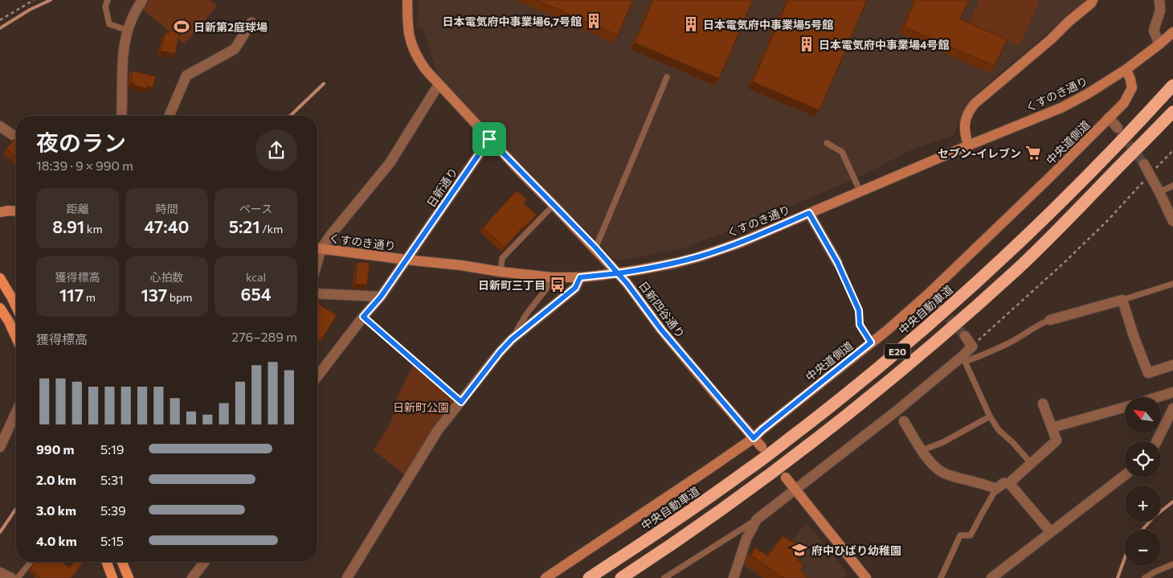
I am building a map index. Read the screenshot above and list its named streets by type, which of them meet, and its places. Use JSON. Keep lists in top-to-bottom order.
{
  "streets": {
    "highway": ["中央自動車道", "E20"],
    "street": [
      "くすのき通り",
      "中央道側道",
      "日新通り",
      "日新四谷通り"
    ]
  },
  "crossings": [
    ["くすのき通り", "中央道側道"],
    ["くすのき通り", "日新通り"],
    ["くすのき通り", "日新四谷通り"],
    ["中央道側道", "日新四谷通り"],
    ["日新通り", "日新四谷通り"]
  ],
  "parks": ["日新町公園"],
  "places": {
    "building": ["日本電気府中事業場6,7号館", "日本電気府中事業場5号館", "日本電気府中事業場4号館"],
    "sports": ["日新第2庭球場"],
    "supermarket": ["セブン-イレブン"],
    "bus stop": ["日新町三丁目"],
    "school or university": ["府中ひばり幼稚園"]
  },
  "north": "top left",
  "page": {
    "heading": ["夜のラン", "18:39 · 9 × 990 m"],
    "stats": [
      ["距離", "8.91 km"],
      ["時間", "47:40"],
      ["ペース", "5:21 /km"],
      ["獲得標高", "117 m"],
      ["心拍数", "137 bpm"],
      ["kcal", "654"]
    ],
    "chart": ["獲得標高", "276–289 m"],
    "map_buttons": ["+", "−"],
    "list": [
      {
        "name": "990 m",
        "note": "5:19"
      },
      {
        "name": "2.0 km",
        "note": "5:31"
      },
      {
        "name": "3.0 km",
        "note": "5:39"
      },
      {
        "name": "4.0 km",
        "note": "5:15"
      }
    ]
  }
}
